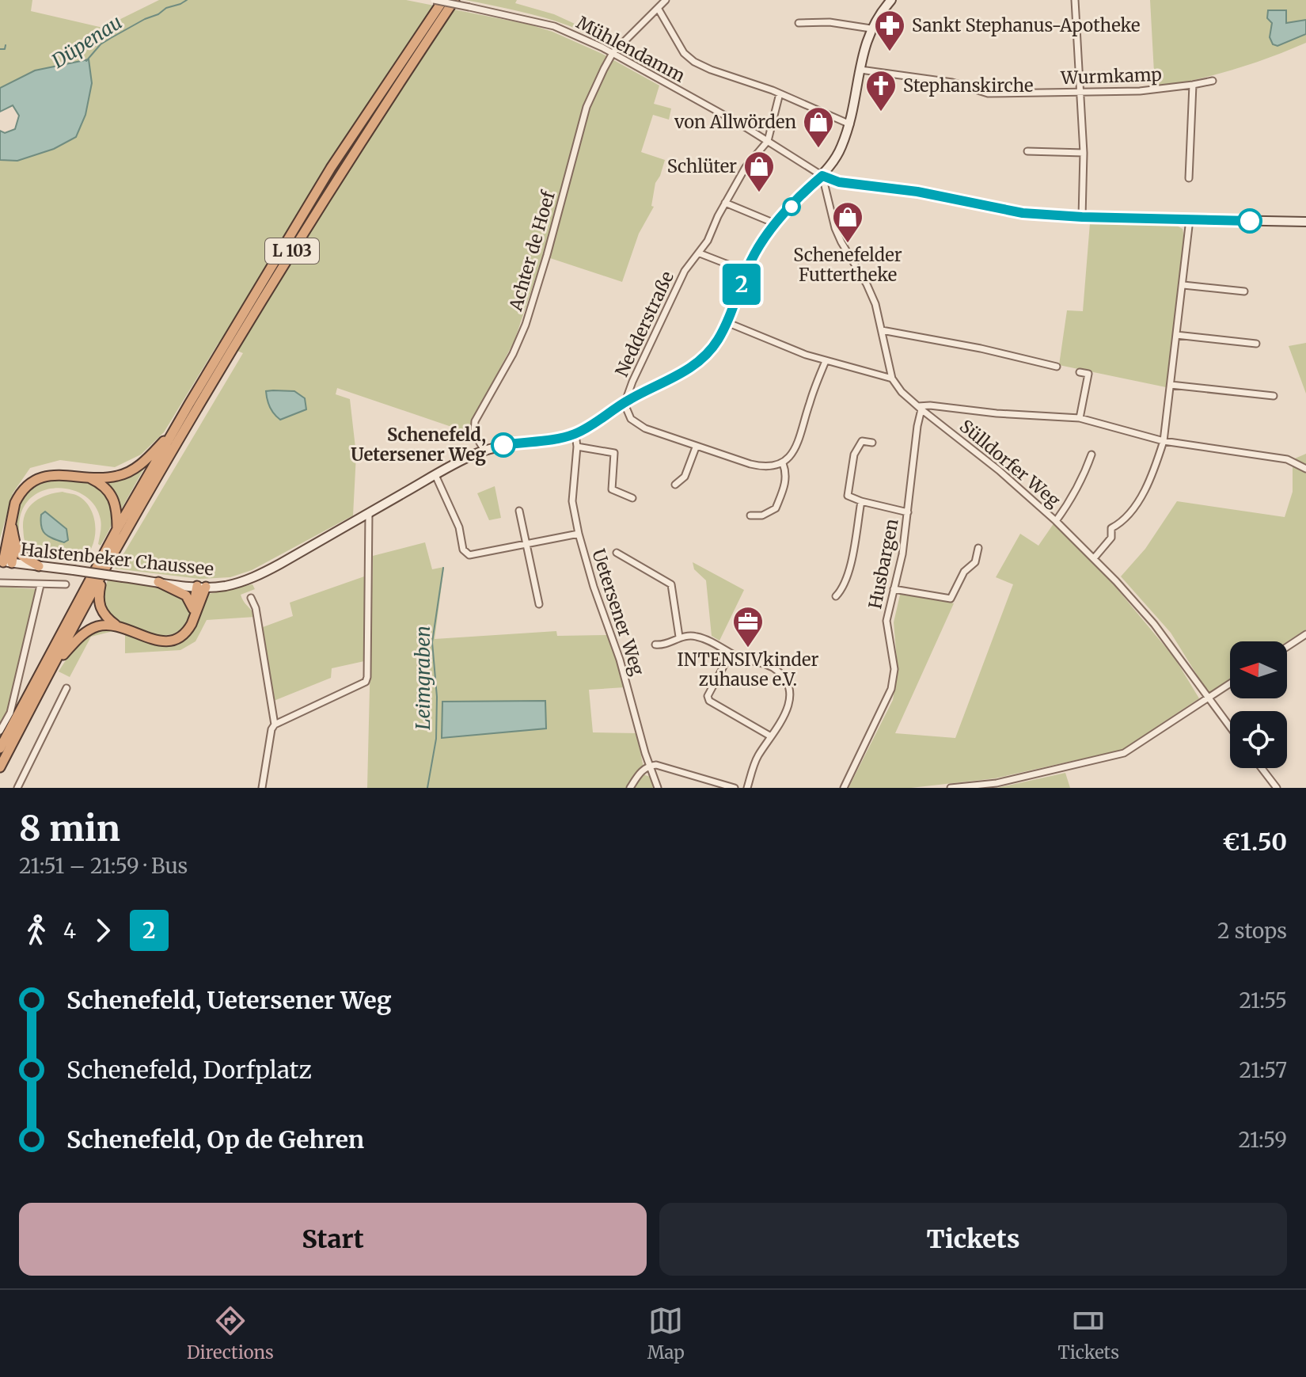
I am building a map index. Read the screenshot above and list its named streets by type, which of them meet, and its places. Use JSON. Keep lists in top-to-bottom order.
{
  "streets": {
    "highway": ["L 103"],
    "main road": ["Halstenbeker Chaussee"],
    "street": [
      "Mühlendamm",
      "Wurmkamp",
      "Achter de Hoef",
      "Nedderstraße",
      "Sülldorfer Weg",
      "Husbargen",
      "Uetersener Weg"
    ]
  },
  "crossings": [
    ["Mühlendamm", "Achter de Hoef"],
    ["Mühlendamm", "Nedderstraße"],
    ["Mühlendamm", "Sülldorfer Weg"],
    ["L 103", "Halstenbeker Chaussee"],
    ["Achter de Hoef", "Halstenbeker Chaussee"],
    ["Sülldorfer Weg", "Husbargen"],
    ["Halstenbeker Chaussee", "Uetersener Weg"]
  ],
  "water": ["Düpenau", "Leimgraben"],
  "places": {
    "pharmacy": ["Sankt Stephanus-Apotheke"],
    "church": ["Stephanskirche"],
    "shop": ["von Allwörden", "Schlüter", "Schenefelder Futtertheke"],
    "other": ["Schenefeld, Uetersener Weg"],
    "office": ["INTENSIVkinder zuhause e.V."]
  },
  "lines": ["bus line 2"],
  "north": "left",
  "page": {
    "on_map": "2",
    "heading": ["8 min", "21:51 – 21:59 · Bus", "€1.50"],
    "legs": ["4", "2", "2 stops"],
    "list": [
      {
        "name": "Schenefeld, Uetersener Weg",
        "value": "21:55"
      },
      {
        "name": "Schenefeld, Dorfplatz",
        "value": "21:57"
      },
      {
        "name": "Schenefeld, Op de Gehren",
        "value": "21:59"
      }
    ],
    "buttons": ["Start", "Tickets"],
    "tabs": ["Directions", "Map", "Tickets"]
  }
}
